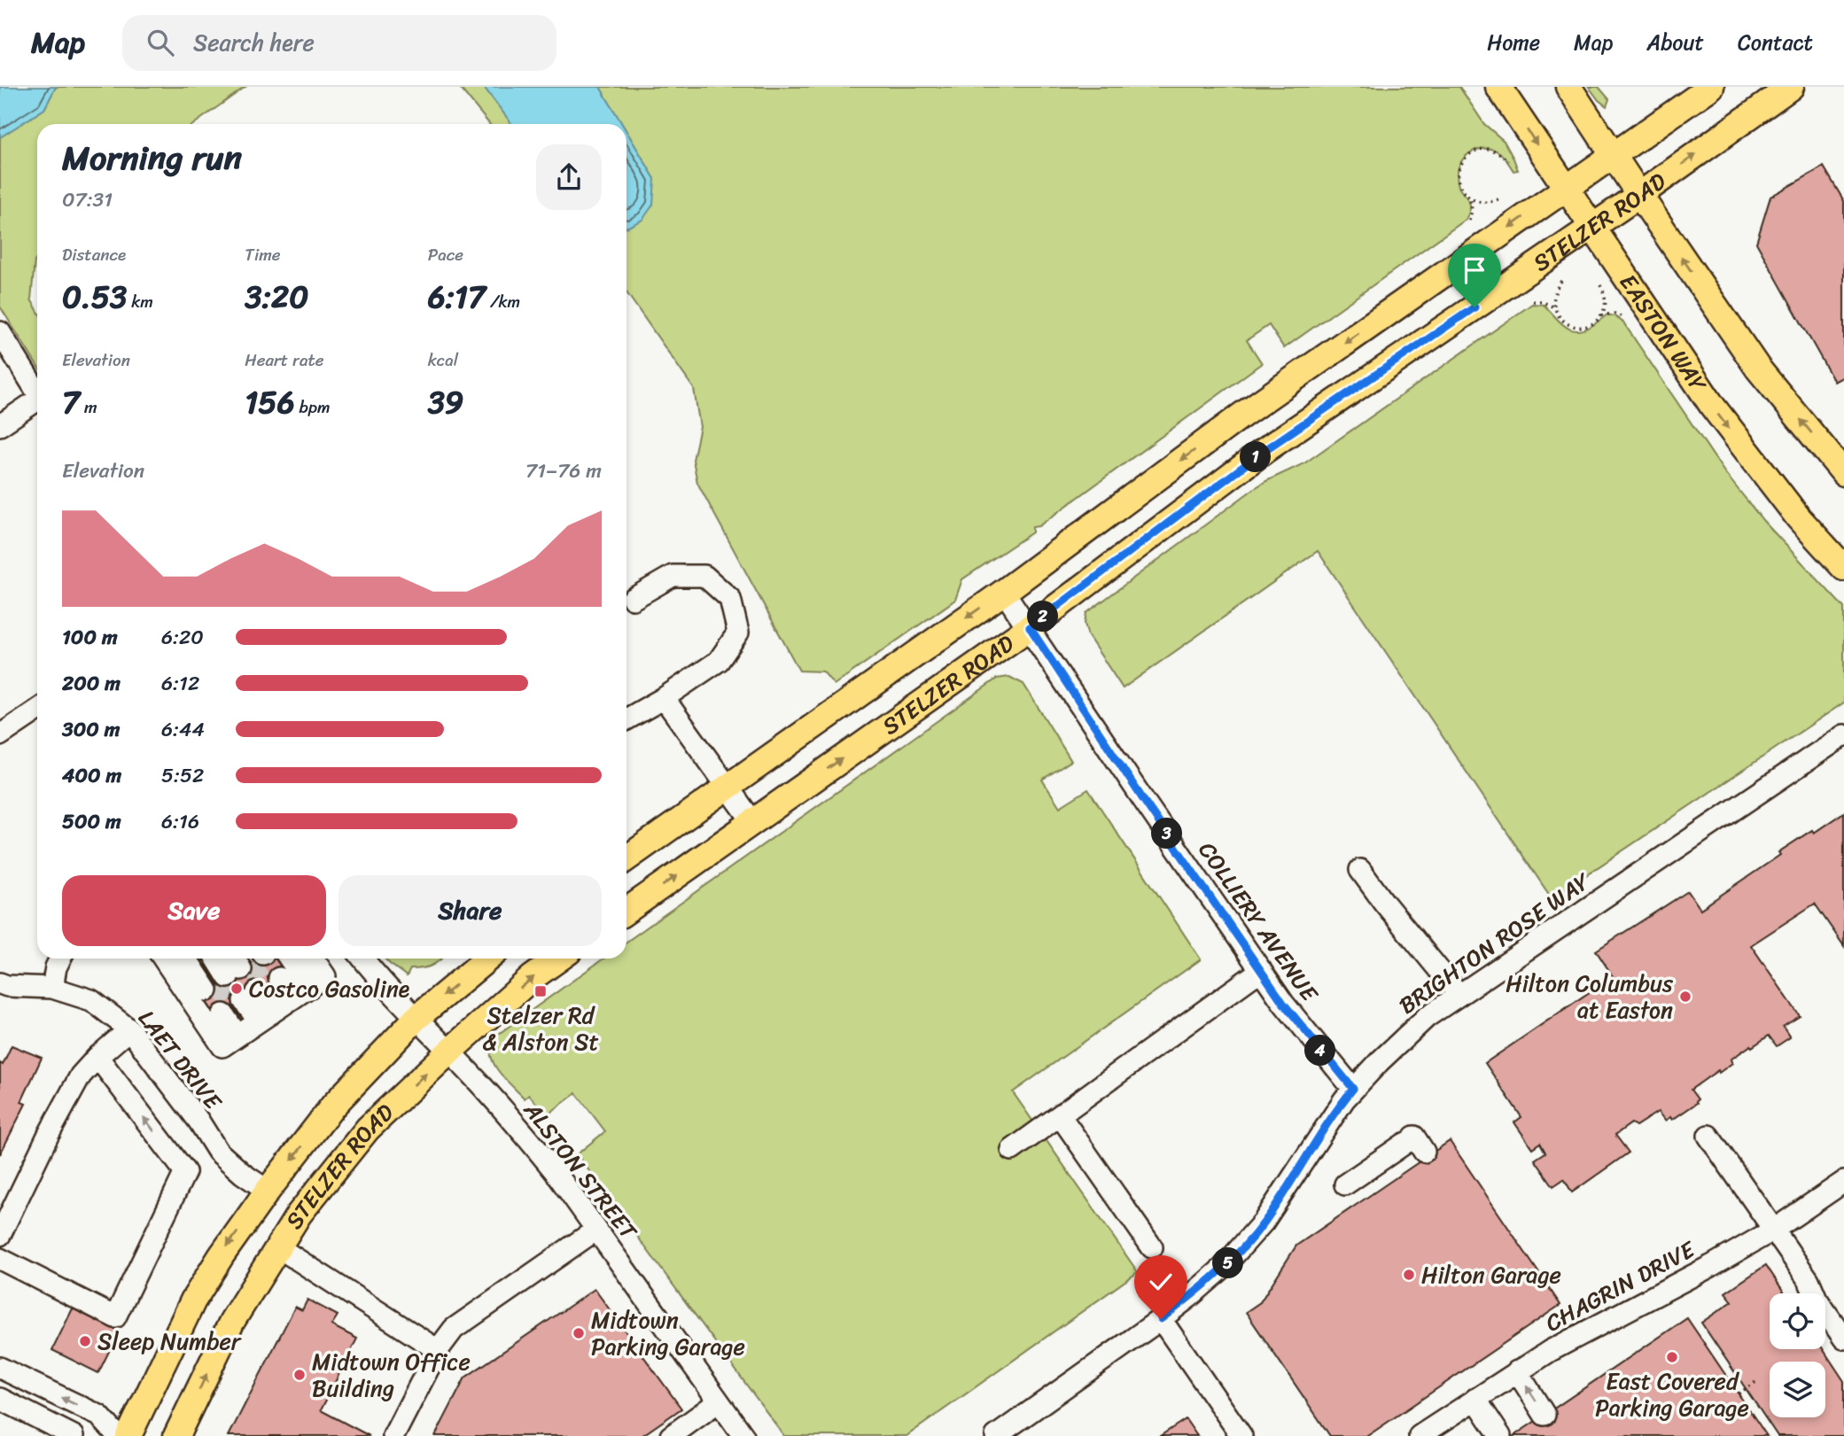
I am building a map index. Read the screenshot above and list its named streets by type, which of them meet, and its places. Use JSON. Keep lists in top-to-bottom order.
{
  "streets": {
    "main road": ["STELZER ROAD", "EASTON WAY"],
    "street": [
      "COLLIERY AVENUE",
      "BRIGHTON ROSE WAY",
      "LAET DRIVE",
      "ALSTON STREET",
      "CHAGRIN DRIVE"
    ]
  },
  "crossings": [
    ["STELZER ROAD", "EASTON WAY"],
    ["STELZER ROAD", "COLLIERY AVENUE"],
    ["STELZER ROAD", "LAET DRIVE"],
    ["STELZER ROAD", "ALSTON STREET"],
    ["COLLIERY AVENUE", "BRIGHTON ROSE WAY"]
  ],
  "places": {
    "other": [
      "Costco Gasoline",
      "Hilton Columbus at Easton",
      "Hilton Garage",
      "Midtown Parking Garage",
      "Sleep Number",
      "East Covered Parking Garage",
      "Midtown Office Building"
    ],
    "transit": ["Stelzer Rd & Alston St"]
  },
  "page": {
    "header": "Map",
    "search": "Search here",
    "nav": [
      "Home",
      "Map",
      "About",
      "Contact"
    ],
    "heading": ["Morning run", "07:31"],
    "stats": [
      ["Distance", "0.53 km"],
      ["Time", "3:20"],
      ["Pace", "6:17 /km"],
      ["Elevation", "7 m"],
      ["Heart rate", "156 bpm"],
      ["kcal", "39"]
    ],
    "chart": ["Elevation", "71–76 m"],
    "pins": [
      "1",
      "2",
      "3",
      "4",
      "5"
    ],
    "list": [
      {
        "name": "100 m",
        "note": "6:20"
      },
      {
        "name": "200 m",
        "note": "6:12"
      },
      {
        "name": "300 m",
        "note": "6:44"
      },
      {
        "name": "400 m",
        "note": "5:52"
      },
      {
        "name": "500 m",
        "note": "6:16"
      }
    ],
    "buttons": ["Save", "Share"]
  }
}
